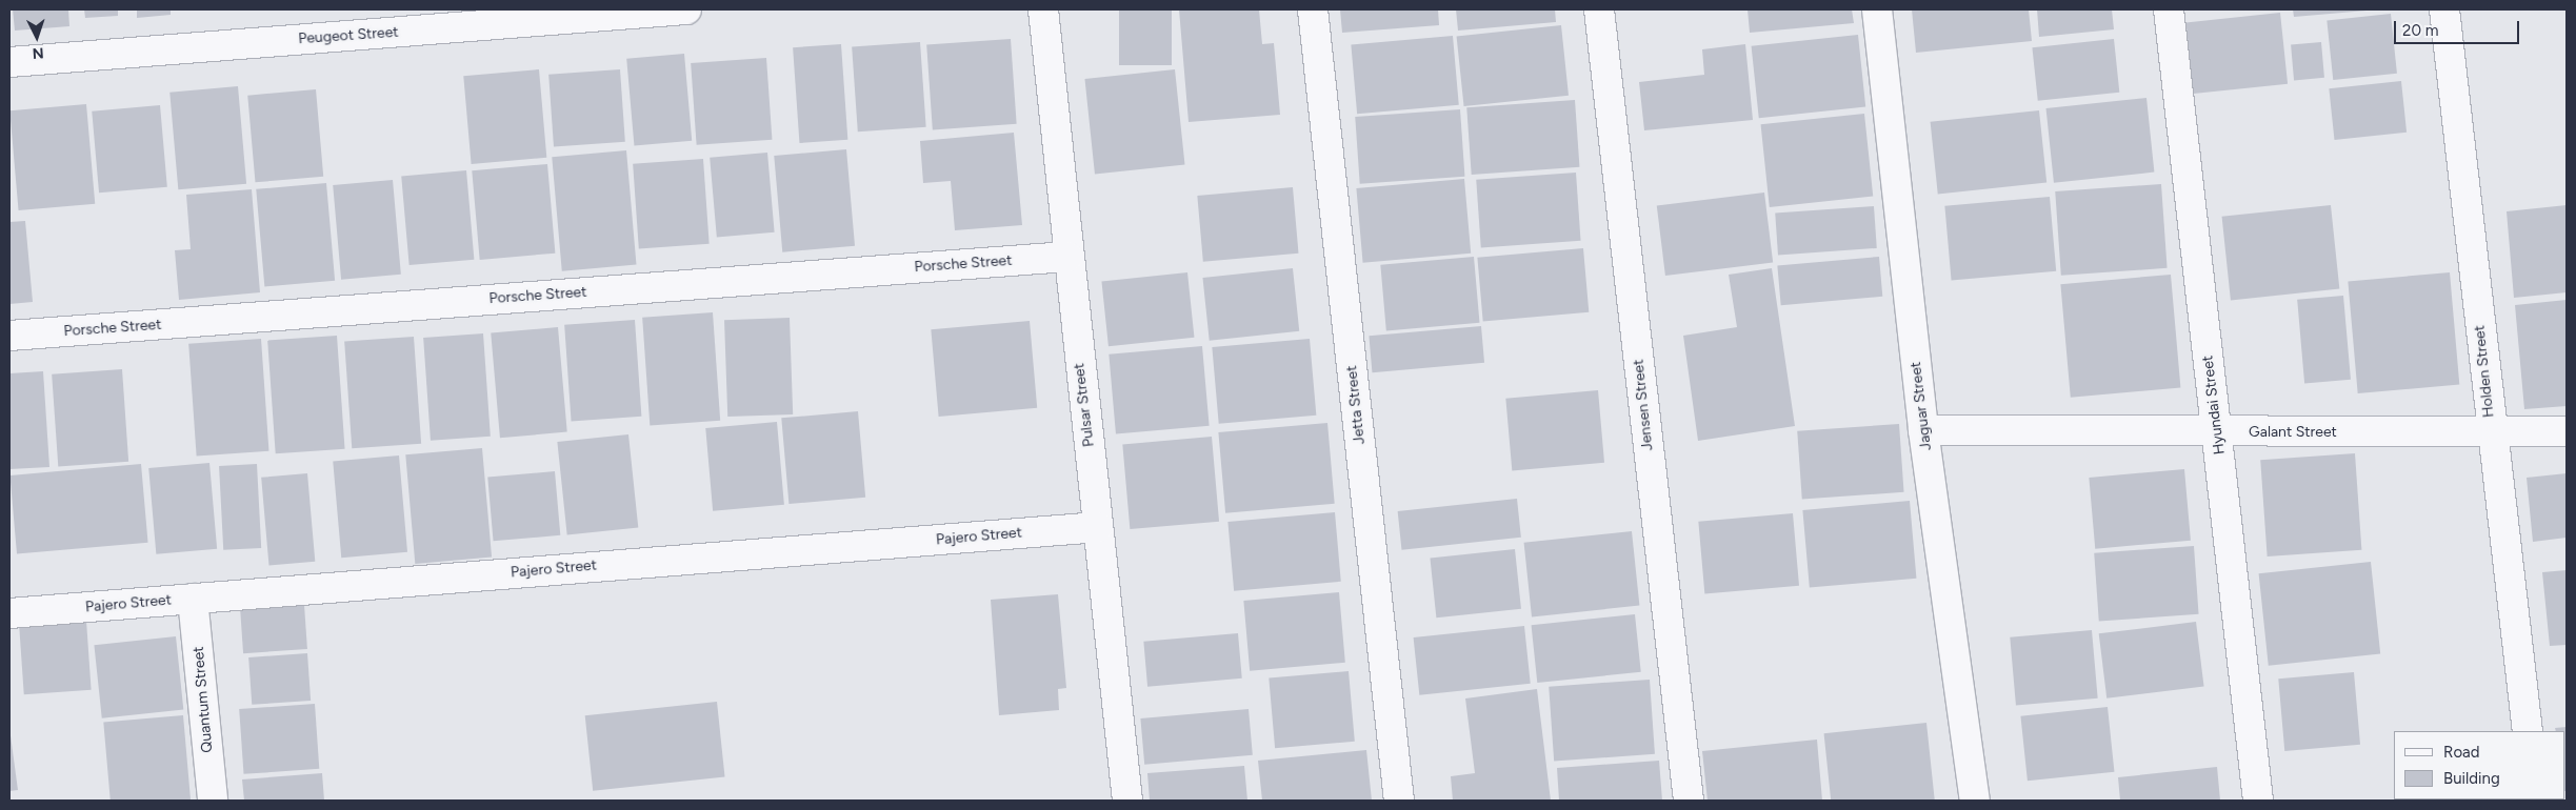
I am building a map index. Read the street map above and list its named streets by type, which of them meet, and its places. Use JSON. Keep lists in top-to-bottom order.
{
  "streets": {
    "street": [
      "Peugeot Street",
      "Porsche Street",
      "Holden Street",
      "Pulsar Street",
      "Jetta Street",
      "Jensen Street",
      "Hyundai Street",
      "Jaguar Street",
      "Galant Street",
      "Pajero Street",
      "Quantum Street"
    ]
  },
  "crossings": [
    ["Porsche Street", "Pulsar Street"],
    ["Holden Street", "Galant Street"],
    ["Pulsar Street", "Pajero Street"],
    ["Hyundai Street", "Galant Street"],
    ["Jaguar Street", "Galant Street"],
    ["Pajero Street", "Quantum Street"]
  ],
  "legend": ["Road", "Building"],
  "scale_bar": "20 m",
  "north": "bottom"
}
